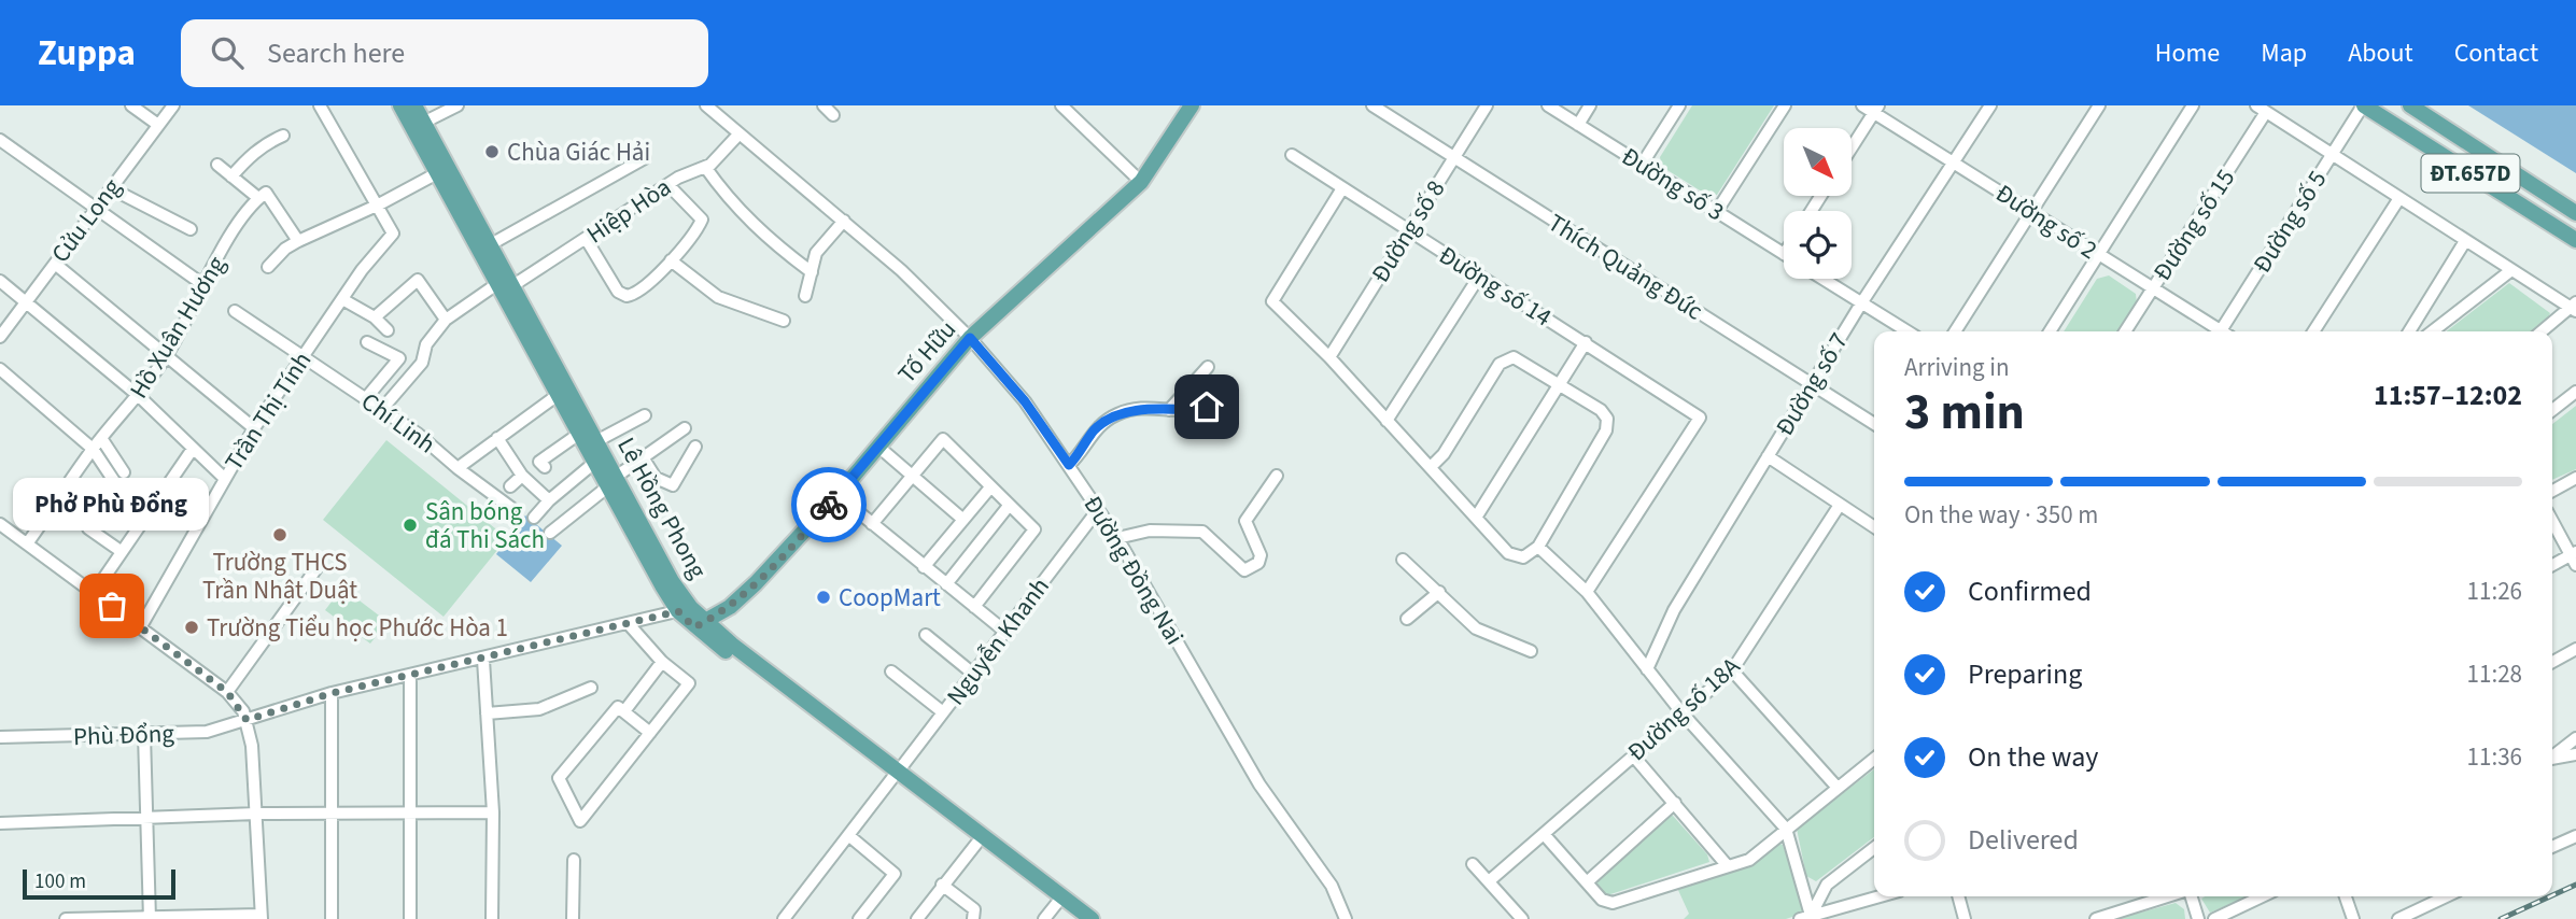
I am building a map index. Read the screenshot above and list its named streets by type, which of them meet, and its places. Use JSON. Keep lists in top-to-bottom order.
{
  "streets": {
    "main road": ["ĐT.657D", "Tố Hữu", "Lê Hồng Phong"],
    "street": [
      "Đường số 3",
      "Hiệp Hòa",
      "Cửu Long",
      "Đường số 2",
      "Đường số 5",
      "Đường số 15",
      "Đường số 8",
      "Thích Quảng Đức",
      "Đường số 14",
      "Hồ Xuân Hương",
      "Đường số 7",
      "Trần Thị Tính",
      "Chí Linh",
      "Đường Đồng Nai",
      "Nguyễn Khanh",
      "Đường số 18A",
      "Phù Đổng"
    ]
  },
  "crossings": [
    ["ĐT.657D", "Đường số 5"],
    ["Hiệp Hòa", "Lê Hồng Phong"],
    ["Hiệp Hòa", "Đường Đồng Nai"],
    ["Đường số 2", "Đường số 15"],
    ["Đường số 2", "Đường số 7"],
    ["Đường số 8", "Thích Quảng Đức"],
    ["Đường số 8", "Đường số 14"],
    ["Thích Quảng Đức", "Đường số 7"],
    ["Hồ Xuân Hương", "Trần Thị Tính"],
    ["Hồ Xuân Hương", "Lê Hồng Phong"],
    ["Tố Hữu", "Lê Hồng Phong"],
    ["Tố Hữu", "Đường Đồng Nai"],
    ["Trần Thị Tính", "Chí Linh"],
    ["Chí Linh", "Lê Hồng Phong"],
    ["Lê Hồng Phong", "Nguyễn Khanh"],
    ["Lê Hồng Phong", "Phù Đổng"],
    ["Đường Đồng Nai", "Nguyễn Khanh"]
  ],
  "places": [
    "Chùa Giác Hải",
    "Sân bóng đá Thi Sách",
    "Trường THCS Trần Nhật Duật",
    "CoopMart",
    "Phở Phù Đổng",
    "Trường Tiểu học Phước Hòa 1"
  ],
  "scale_bar": "100 m",
  "north": "bottom right",
  "page": {
    "header": "Zuppa",
    "search": "Search here",
    "nav": [
      "Home",
      "Map",
      "About",
      "Contact"
    ],
    "heading": ["3 min", "Arriving in", "11:57–12:02"],
    "bar": "On the way · 350 m",
    "bubble": "Phở Phù Đổng",
    "list": [
      ["Confirmed", "11:26"],
      ["Preparing", "11:28"],
      ["On the way", "11:36"],
      "Delivered"
    ],
    "scale": "100 m"
  }
}
